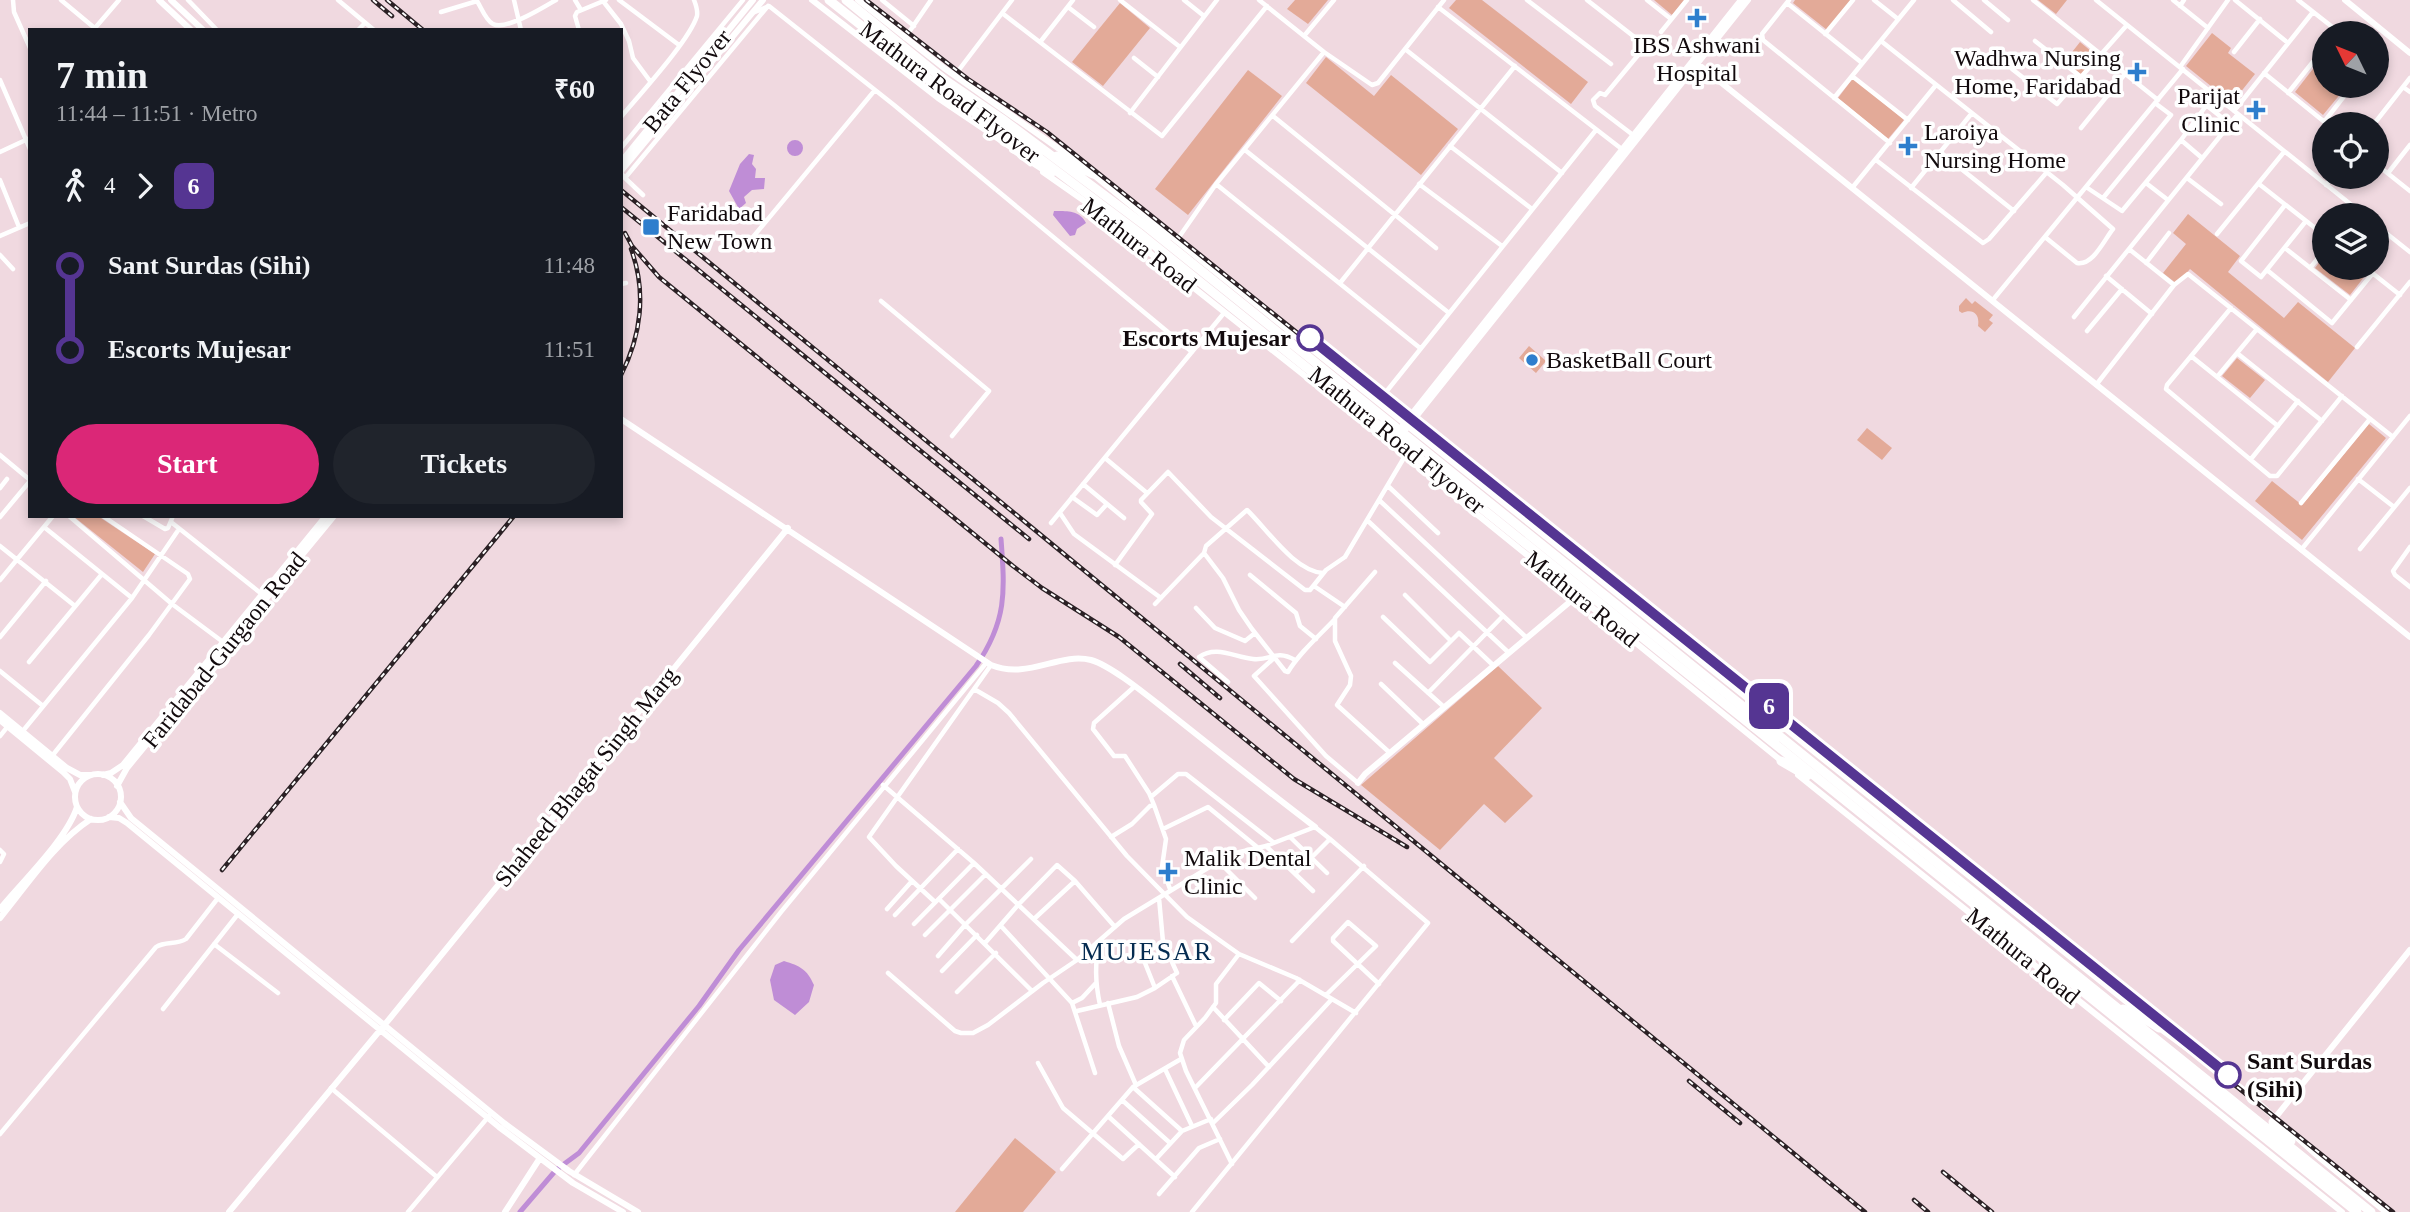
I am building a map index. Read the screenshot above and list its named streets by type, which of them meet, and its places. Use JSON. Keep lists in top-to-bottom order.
{
  "streets": {
    "highway": ["Mathura Road Flyover", "Mathura Road"],
    "street": ["Bata Flyover", "Faridabad-Gurgaon Road", "Shaheed Bhagat Singh Marg"]
  },
  "crossings": [
    ["Mathura Road Flyover", "Mathura Road"]
  ],
  "districts": ["MUJESAR"],
  "places": {
    "health": [
      "IBS Ashwani Hospital",
      "Wadhwa Nursing Home, Faridabad",
      "Parijat Clinic",
      "Laroiya Nursing Home",
      "Malik Dental Clinic"
    ],
    "transit": ["Faridabad New Town"],
    "other": ["Escorts Mujesar", "BasketBall Court", "Sant Surdas (Sihi)"]
  },
  "lines": ["metro line 6"],
  "north": "top left",
  "page": {
    "on_map": "6",
    "heading": ["7 min", "11:44 – 11:51 · Metro", "₹60"],
    "legs": ["4", "6"],
    "list": [
      {
        "name": "Sant Surdas (Sihi)",
        "value": "11:48"
      },
      {
        "name": "Escorts Mujesar",
        "value": "11:51"
      }
    ],
    "buttons": ["Start", "Tickets"]
  }
}
